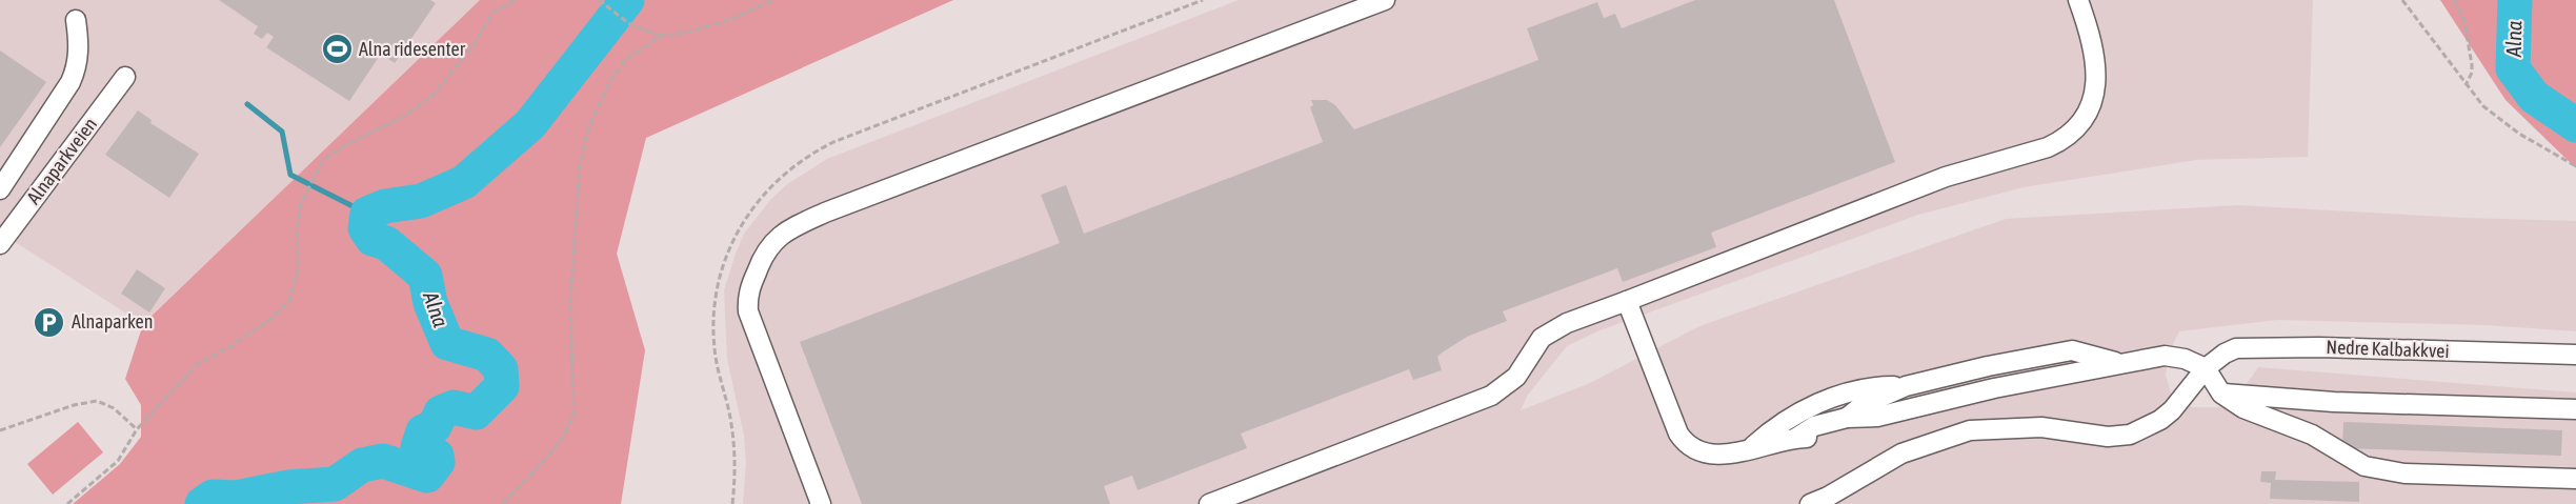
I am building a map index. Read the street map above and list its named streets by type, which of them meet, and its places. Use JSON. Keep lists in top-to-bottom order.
{
  "streets": {
    "street": ["Alnaparkveien", "Nedre Kalbakkvei"]
  },
  "water": ["Alna"],
  "places": {
    "sports": ["Alna ridesenter"],
    "parking": ["Alnaparken"]
  }
}
